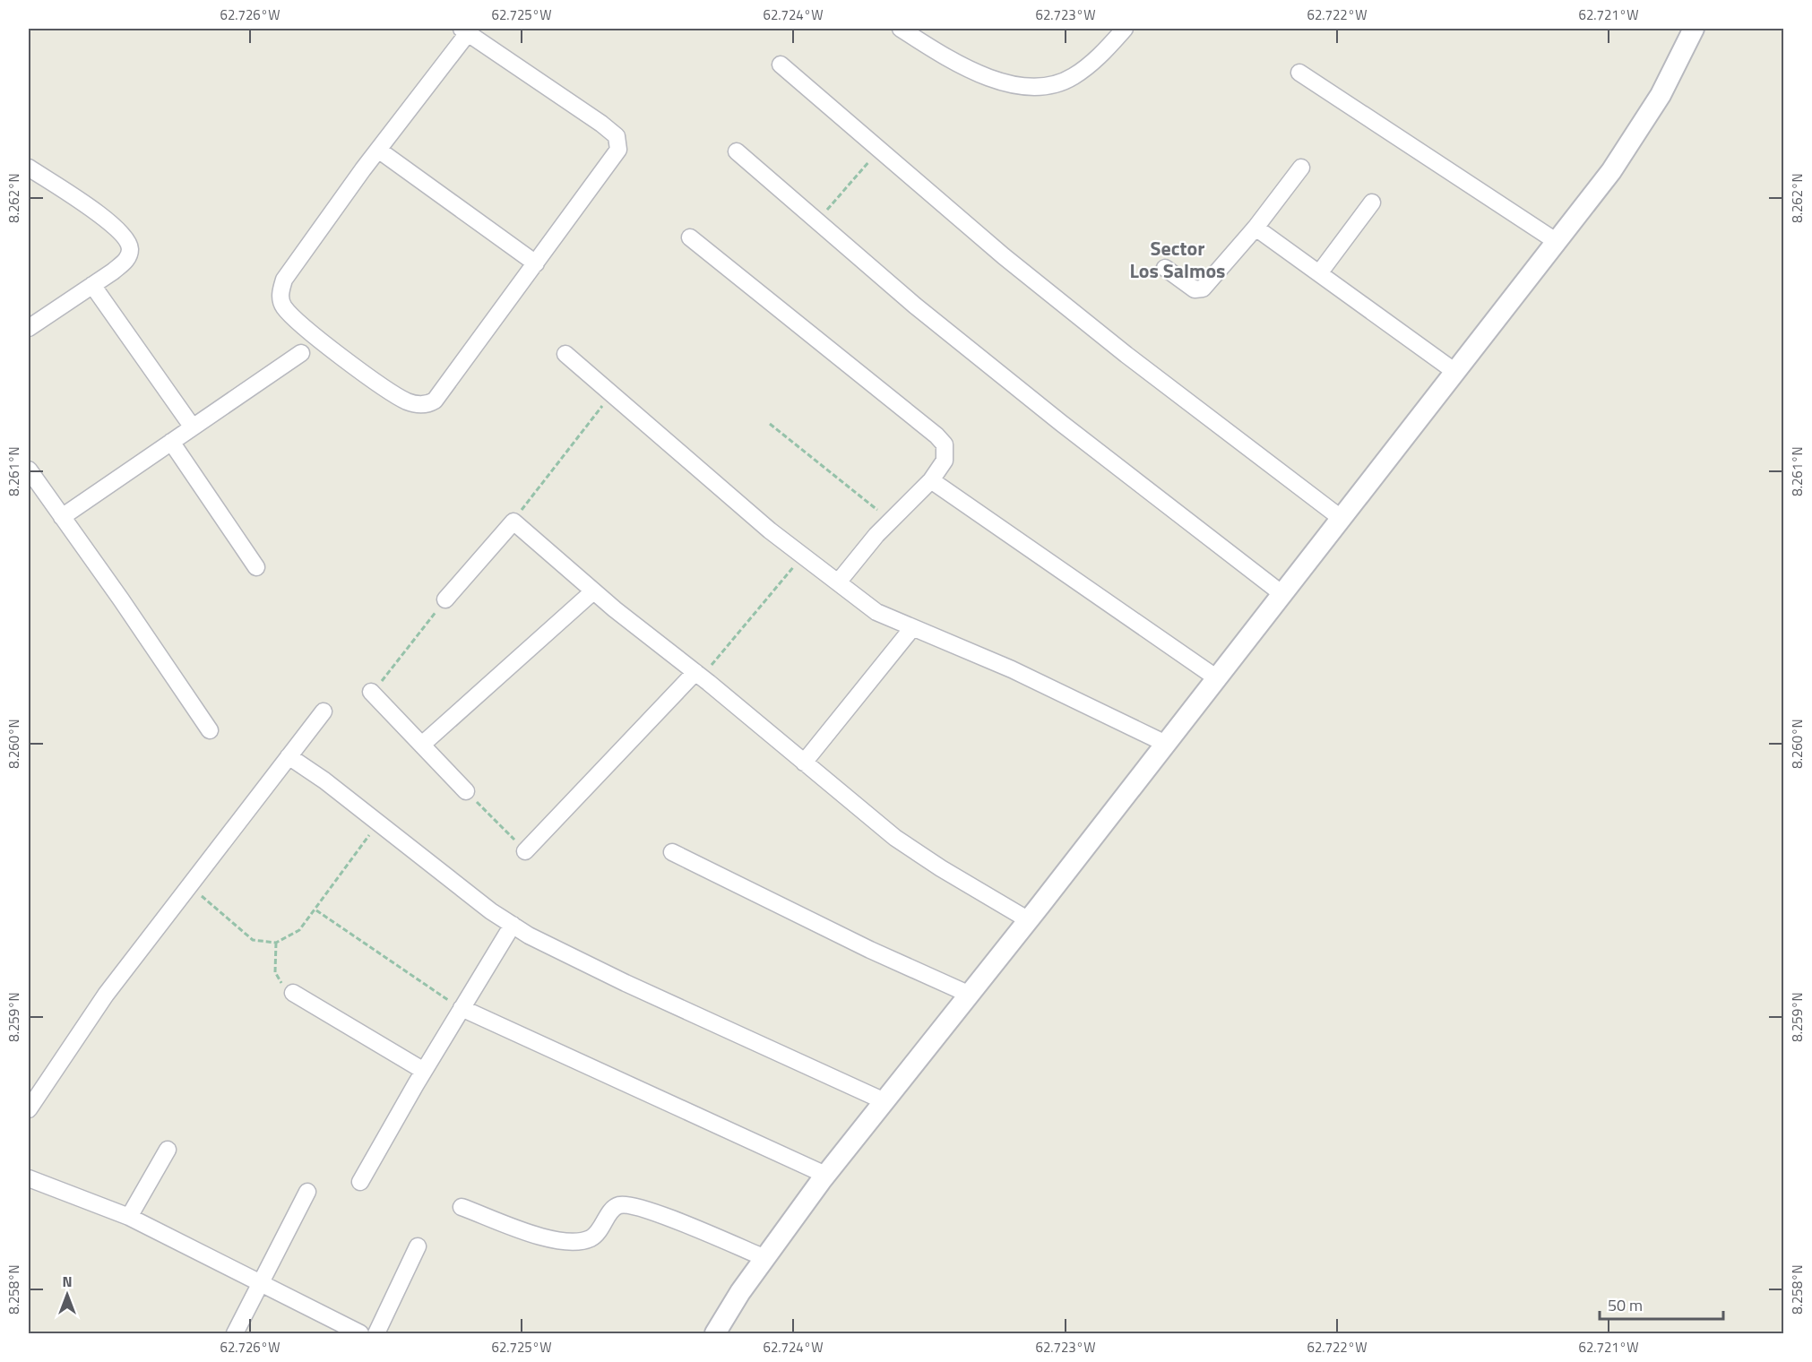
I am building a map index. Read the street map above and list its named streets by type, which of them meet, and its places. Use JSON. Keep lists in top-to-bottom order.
{
  "districts": ["Sector Los Salmos"],
  "scale_bar": "50 m",
  "north": "top",
  "coordinates": [
    "62.726°W",
    "62.725°W",
    "62.724°W",
    "62.723°W",
    "62.722°W",
    "62.721°W",
    "8.262°N",
    "8.261°N",
    "8.260°N",
    "8.259°N",
    "8.258°N"
  ]
}
